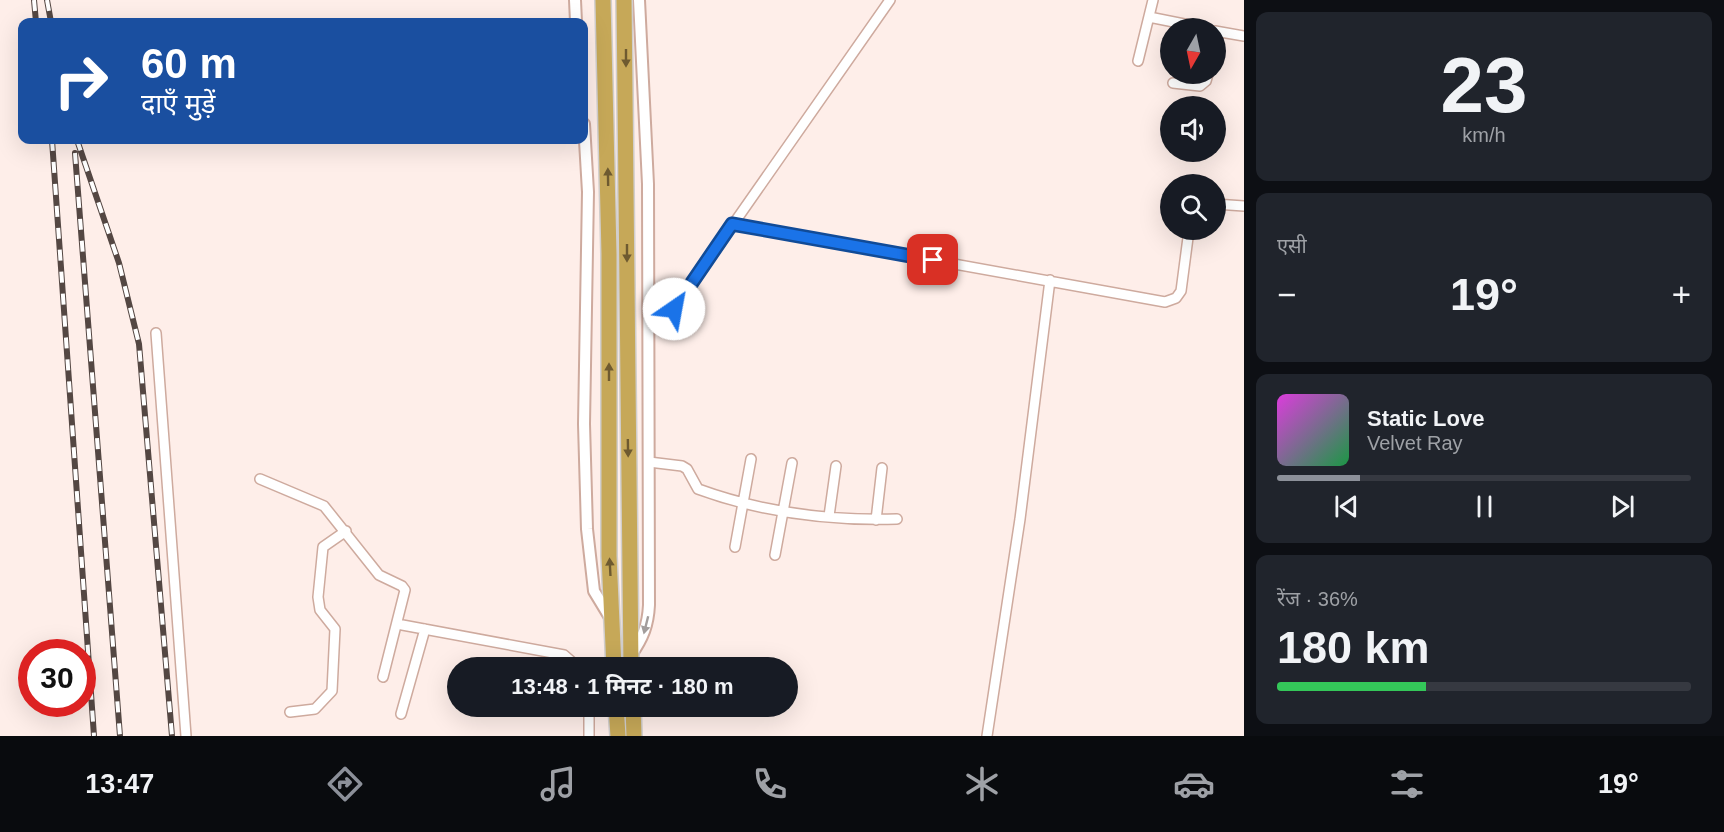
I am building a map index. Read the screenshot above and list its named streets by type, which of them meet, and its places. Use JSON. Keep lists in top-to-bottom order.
{
  "north": "bottom",
  "page": {
    "tile": [
      ["23", "km/h"],
      "एसी",
      ["रेंज · 36%", "180 km"]
    ],
    "turn": ["60 m", "दाएँ मुड़ें"],
    "heat": ["−", "19°", "+"],
    "song": ["Static Love", "Velvet Ray"],
    "limit": "30",
    "trip": "13:48 · 1 मिनट · 180 m",
    "tabs": ["13:47", "19°"]
  }
}
